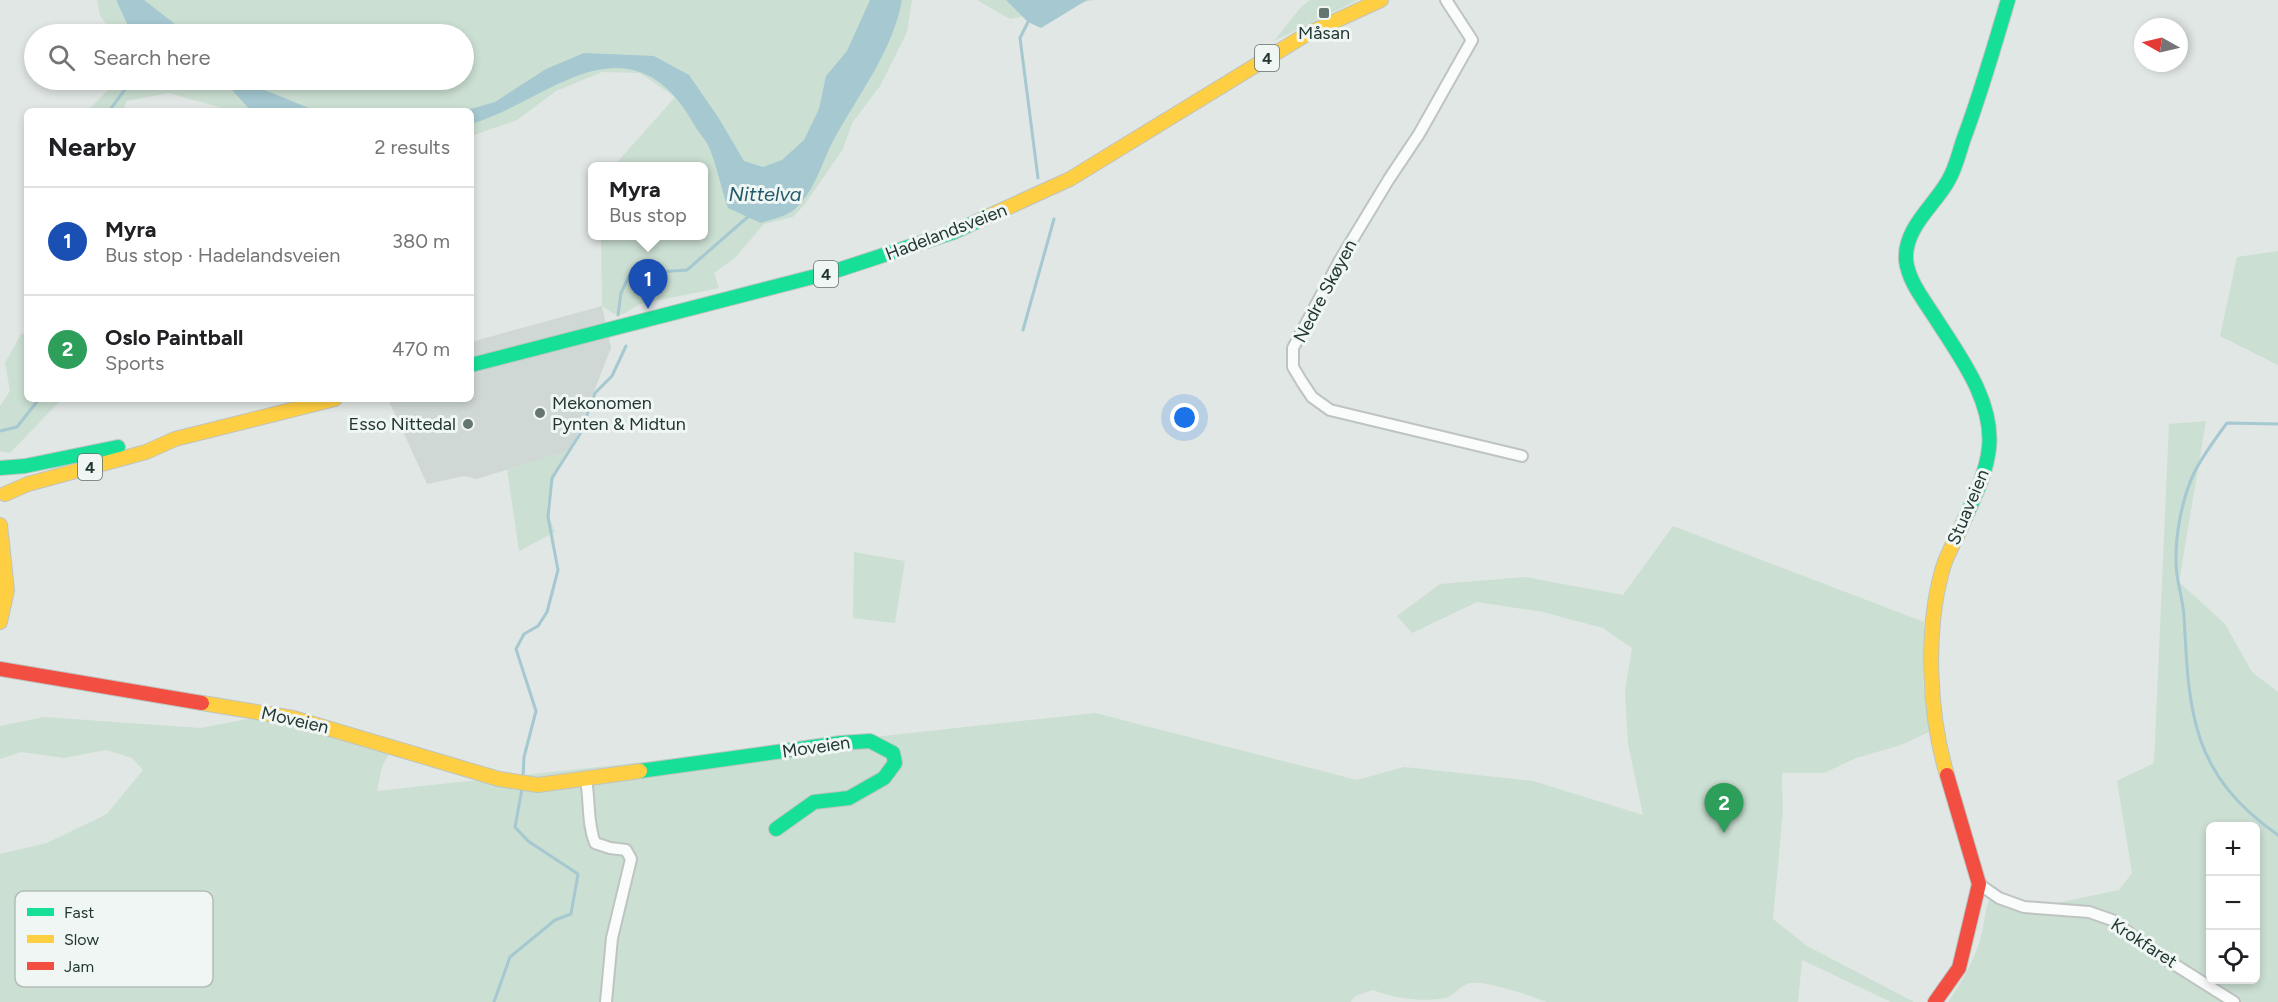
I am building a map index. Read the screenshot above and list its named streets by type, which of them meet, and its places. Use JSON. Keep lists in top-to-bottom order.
{
  "streets": {
    "main road": [
      "4",
      "Hadelandsveien",
      "Stuaveien",
      "Moveien"
    ],
    "street": ["Nedre Skøyen", "Krokfaret"]
  },
  "crossings": [
    ["Stuaveien", "Krokfaret"]
  ],
  "water": ["Nittelva"],
  "places": {
    "transit": ["Måsan"],
    "other": ["Mekonomen Pynten & Midtun", "Esso Nittedal"]
  },
  "legend": ["Fast", "Slow", "Jam"],
  "north": "left",
  "page": {
    "search": "Search here",
    "heading": ["Nearby", "2 results"],
    "popup": ["Myra", "Bus stop"],
    "list": [
      {
        "mark": "1",
        "name": "Myra",
        "note": "Bus stop · Hadelandsveien",
        "value": "380 m"
      },
      {
        "mark": "2",
        "name": "Oslo Paintball",
        "note": "Sports",
        "value": "470 m"
      }
    ],
    "pins": ["1", "2"],
    "map_buttons": ["+", "−"]
  }
}
